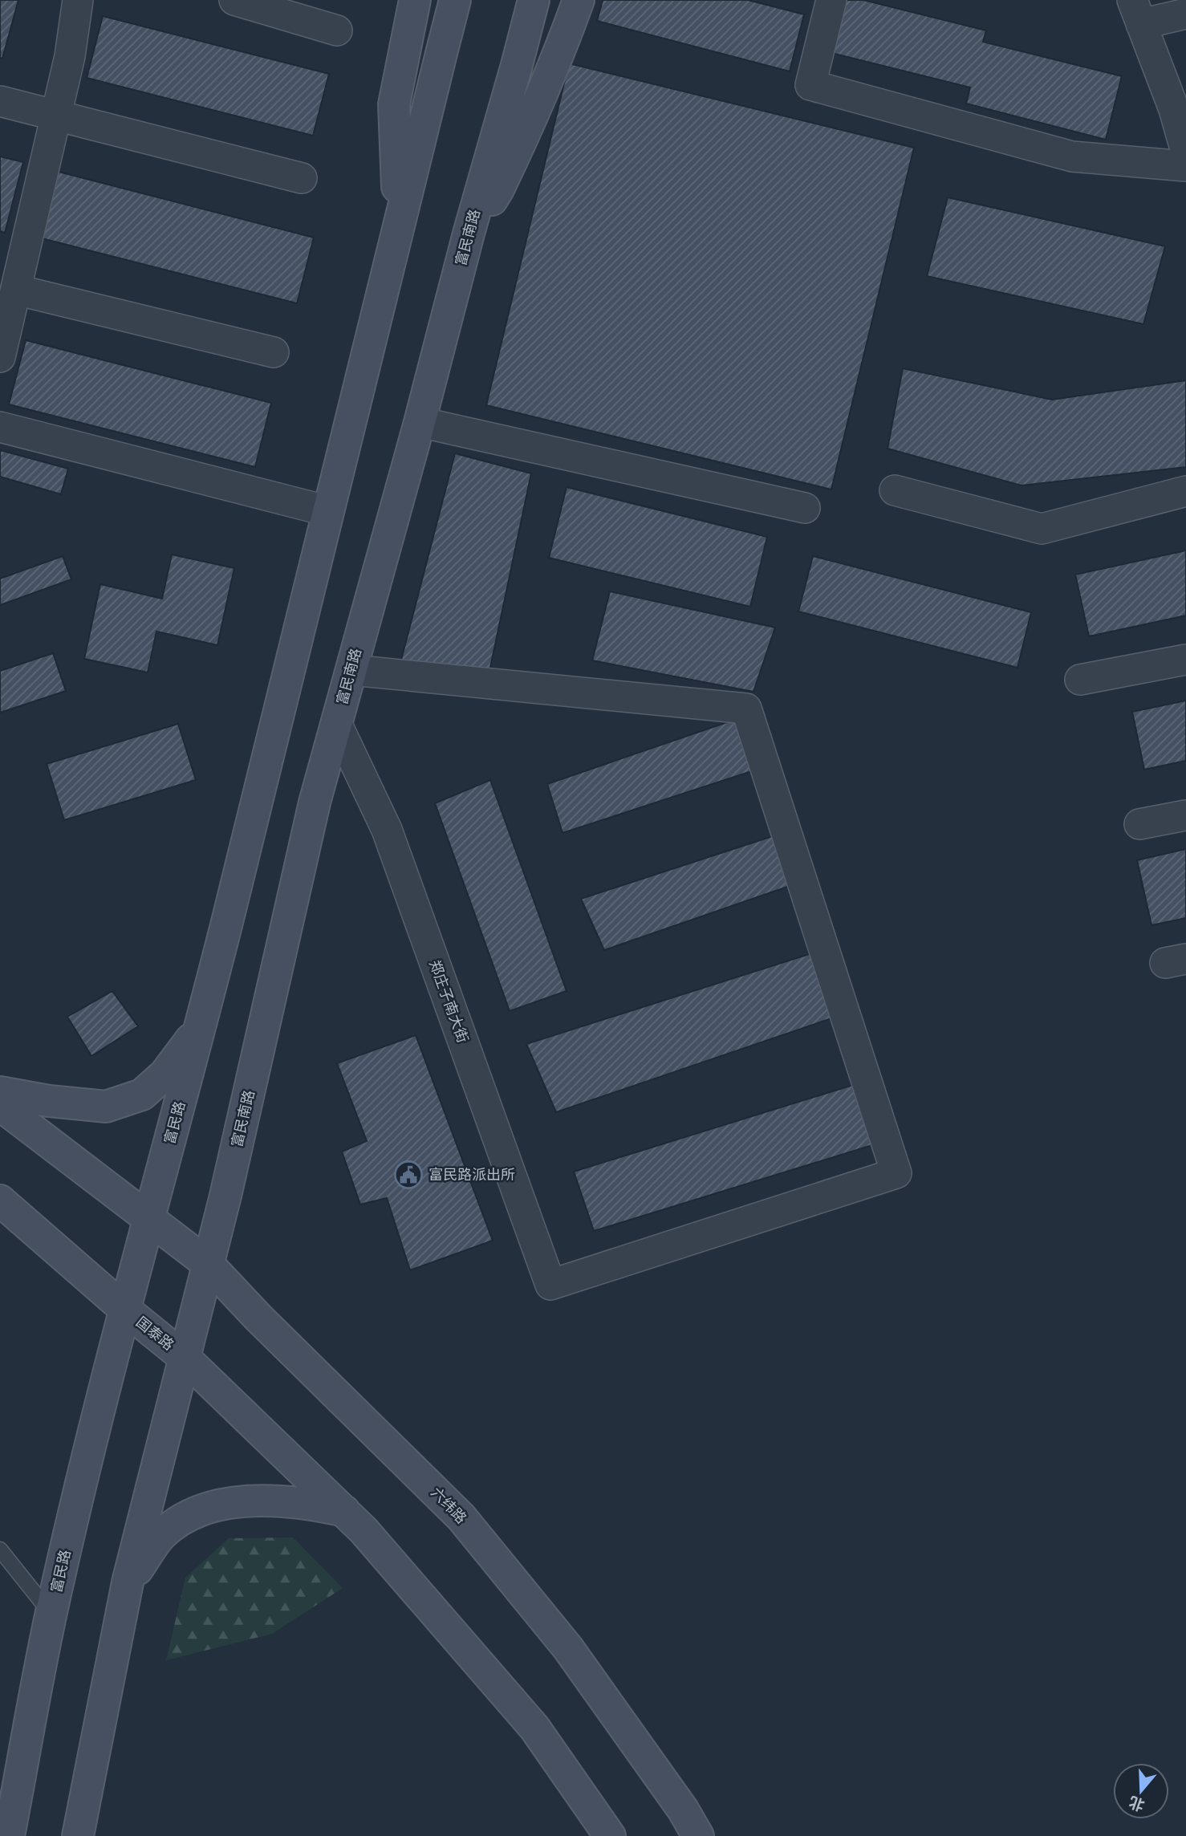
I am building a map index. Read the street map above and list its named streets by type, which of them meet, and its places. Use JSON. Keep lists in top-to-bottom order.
{
  "streets": {
    "main road": [
      "富民南路",
      "富民路",
      "国泰路",
      "六纬路"
    ],
    "street": ["郑庄子南大街"]
  },
  "crossings": [
    ["富民南路", "郑庄子南大街"],
    ["富民南路", "国泰路"],
    ["富民南路", "六纬路"],
    ["富民路", "国泰路"],
    ["富民路", "六纬路"]
  ],
  "places": {
    "public building": ["富民路派出所"]
  },
  "north": "bottom"
}
